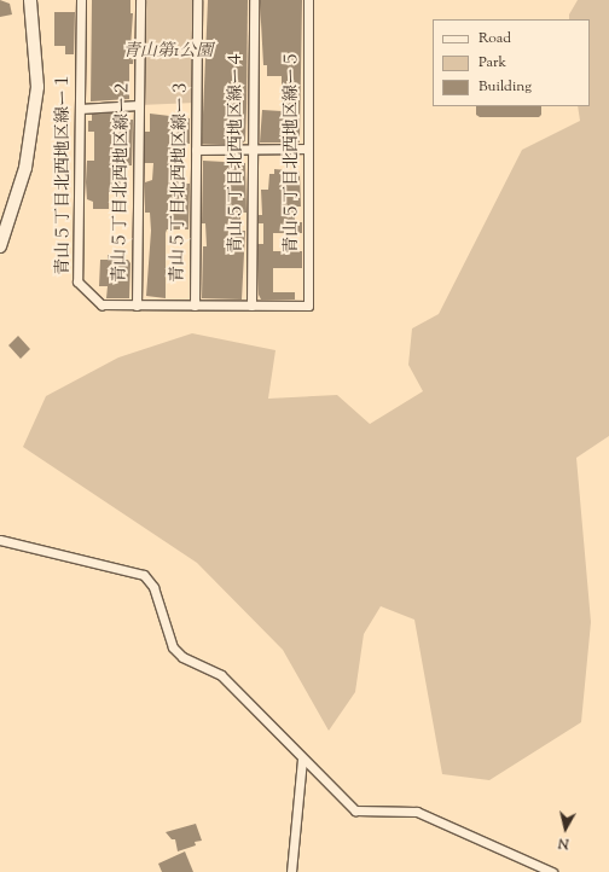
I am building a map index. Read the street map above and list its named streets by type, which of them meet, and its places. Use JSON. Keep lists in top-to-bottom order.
{
  "streets": {
    "street": [
      "青山５丁目北西地区線ー４",
      "青山５丁目北西地区線ー５",
      "青山５丁目北西地区線ー１",
      "青山５丁目北西地区線ー２",
      "青山５丁目北西地区線ー３"
    ]
  },
  "crossings": [
    ["青山５丁目北西地区線ー４", "青山５丁目北西地区線ー１"],
    ["青山５丁目北西地区線ー５", "青山５丁目北西地区線ー１"],
    ["青山５丁目北西地区線ー１", "青山５丁目北西地区線ー２"],
    ["青山５丁目北西地区線ー１", "青山５丁目北西地区線ー３"]
  ],
  "parks": ["青山第1公園"],
  "legend": ["Road", "Park", "Building"],
  "north": "bottom"
}
